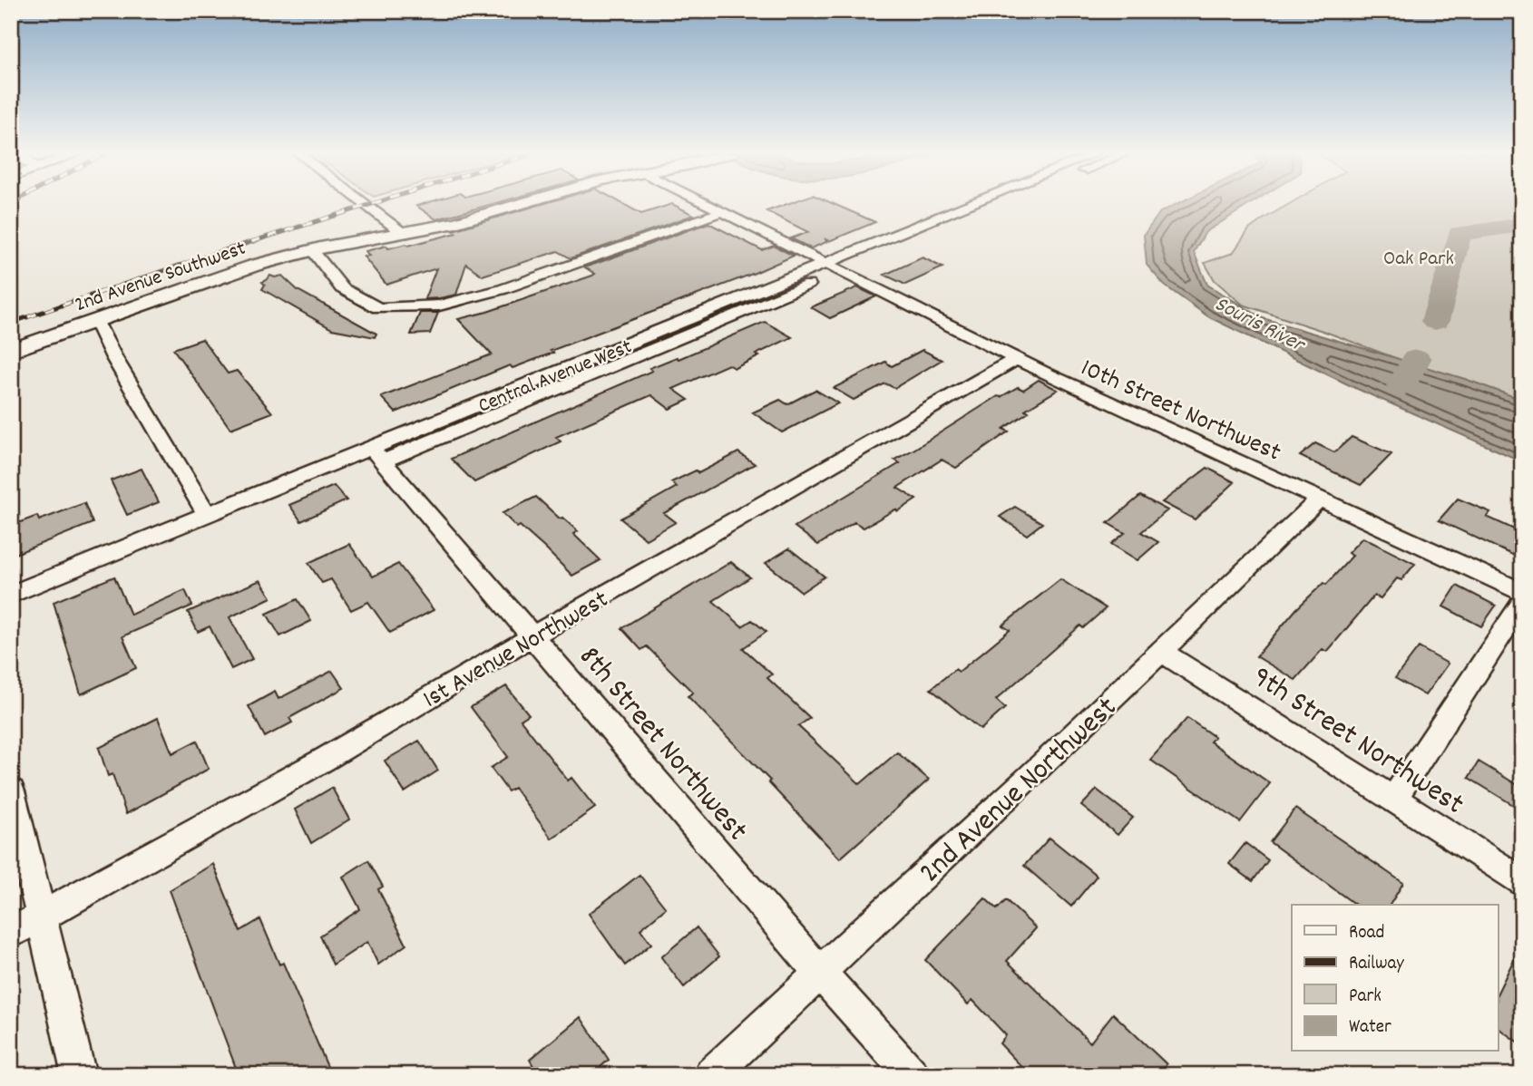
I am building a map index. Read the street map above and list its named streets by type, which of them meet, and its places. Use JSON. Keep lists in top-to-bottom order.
{
  "streets": {
    "street": [
      "2nd Avenue Southwest",
      "10th Street Northwest",
      "1st Avenue Northwest",
      "9th Street Northwest",
      "8th Street Northwest",
      "2nd Avenue Northwest"
    ]
  },
  "crossings": [
    ["10th Street Northwest", "1st Avenue Northwest"],
    ["10th Street Northwest", "2nd Avenue Northwest"],
    ["1st Avenue Northwest", "8th Street Northwest"],
    ["9th Street Northwest", "2nd Avenue Northwest"],
    ["8th Street Northwest", "2nd Avenue Northwest"]
  ],
  "water": ["Souris River"],
  "parks": ["Oak Park"],
  "legend": [
    "Road",
    "Railway",
    "Park",
    "Water"
  ]
}
